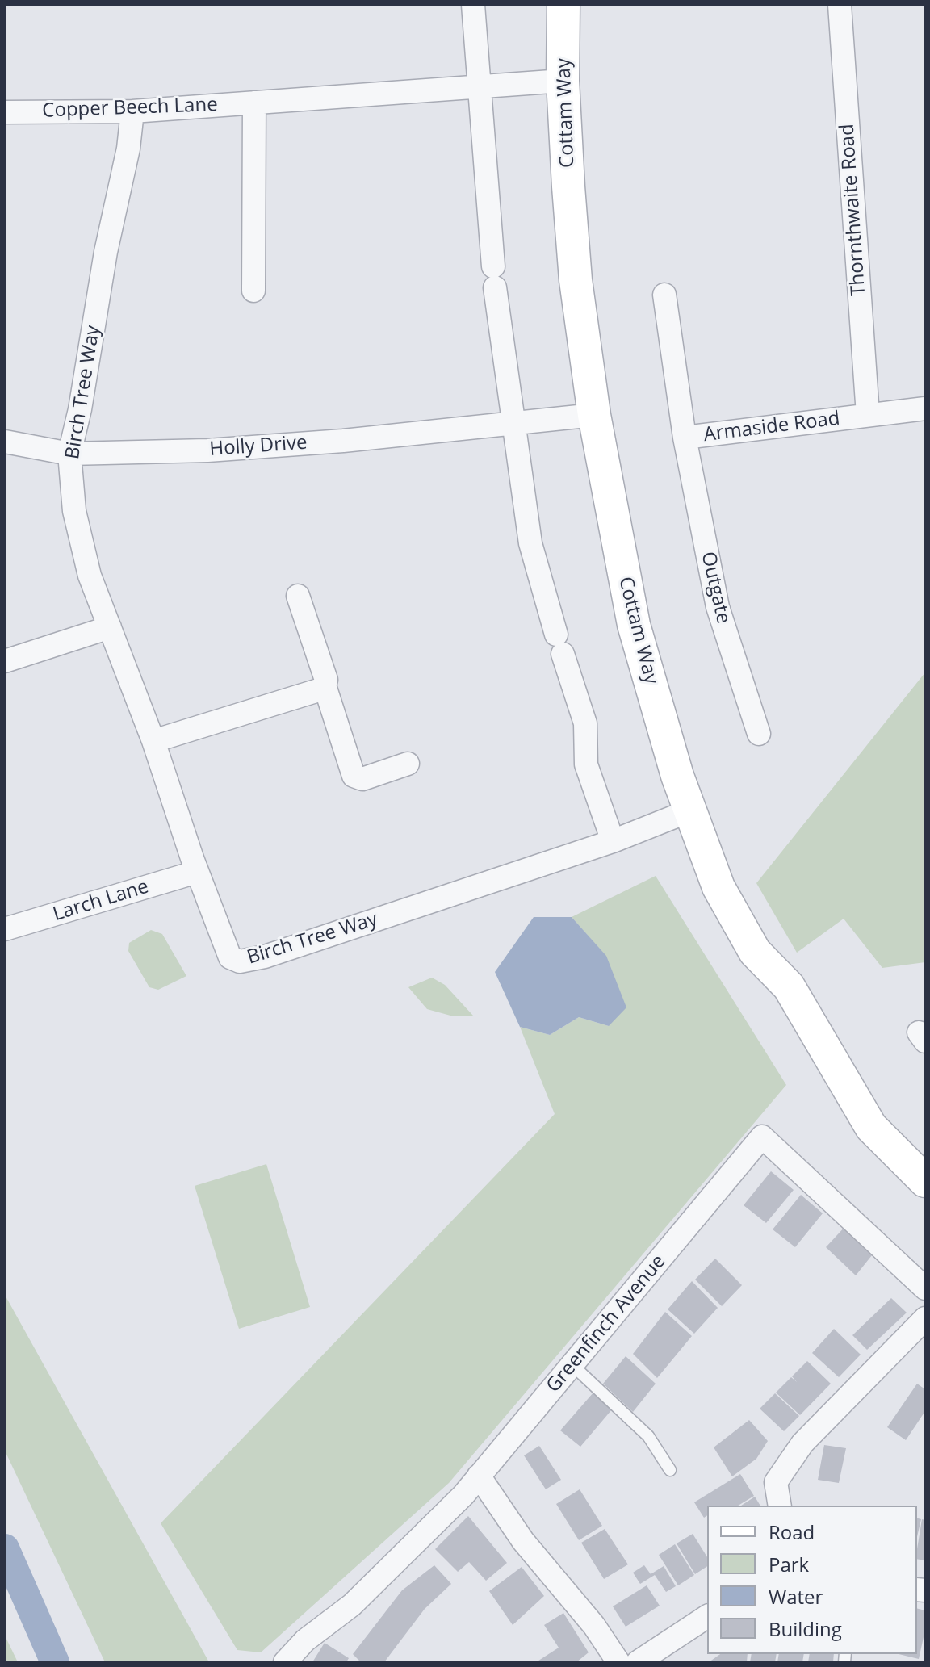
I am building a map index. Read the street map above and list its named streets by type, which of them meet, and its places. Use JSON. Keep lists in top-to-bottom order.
{
  "streets": {
    "main road": ["Cottam Way"],
    "street": [
      "Copper Beech Lane",
      "Thornthwaite Road",
      "Birch Tree Way",
      "Armaside Road",
      "Holly Drive",
      "Outgate",
      "Larch Lane",
      "Greenfinch Avenue"
    ]
  },
  "crossings": [
    ["Copper Beech Lane", "Cottam Way"],
    ["Copper Beech Lane", "Birch Tree Way"],
    ["Cottam Way", "Birch Tree Way"],
    ["Cottam Way", "Holly Drive"],
    ["Thornthwaite Road", "Armaside Road"],
    ["Birch Tree Way", "Holly Drive"],
    ["Birch Tree Way", "Larch Lane"],
    ["Armaside Road", "Outgate"]
  ],
  "legend": [
    "Road",
    "Park",
    "Water",
    "Building"
  ]
}
